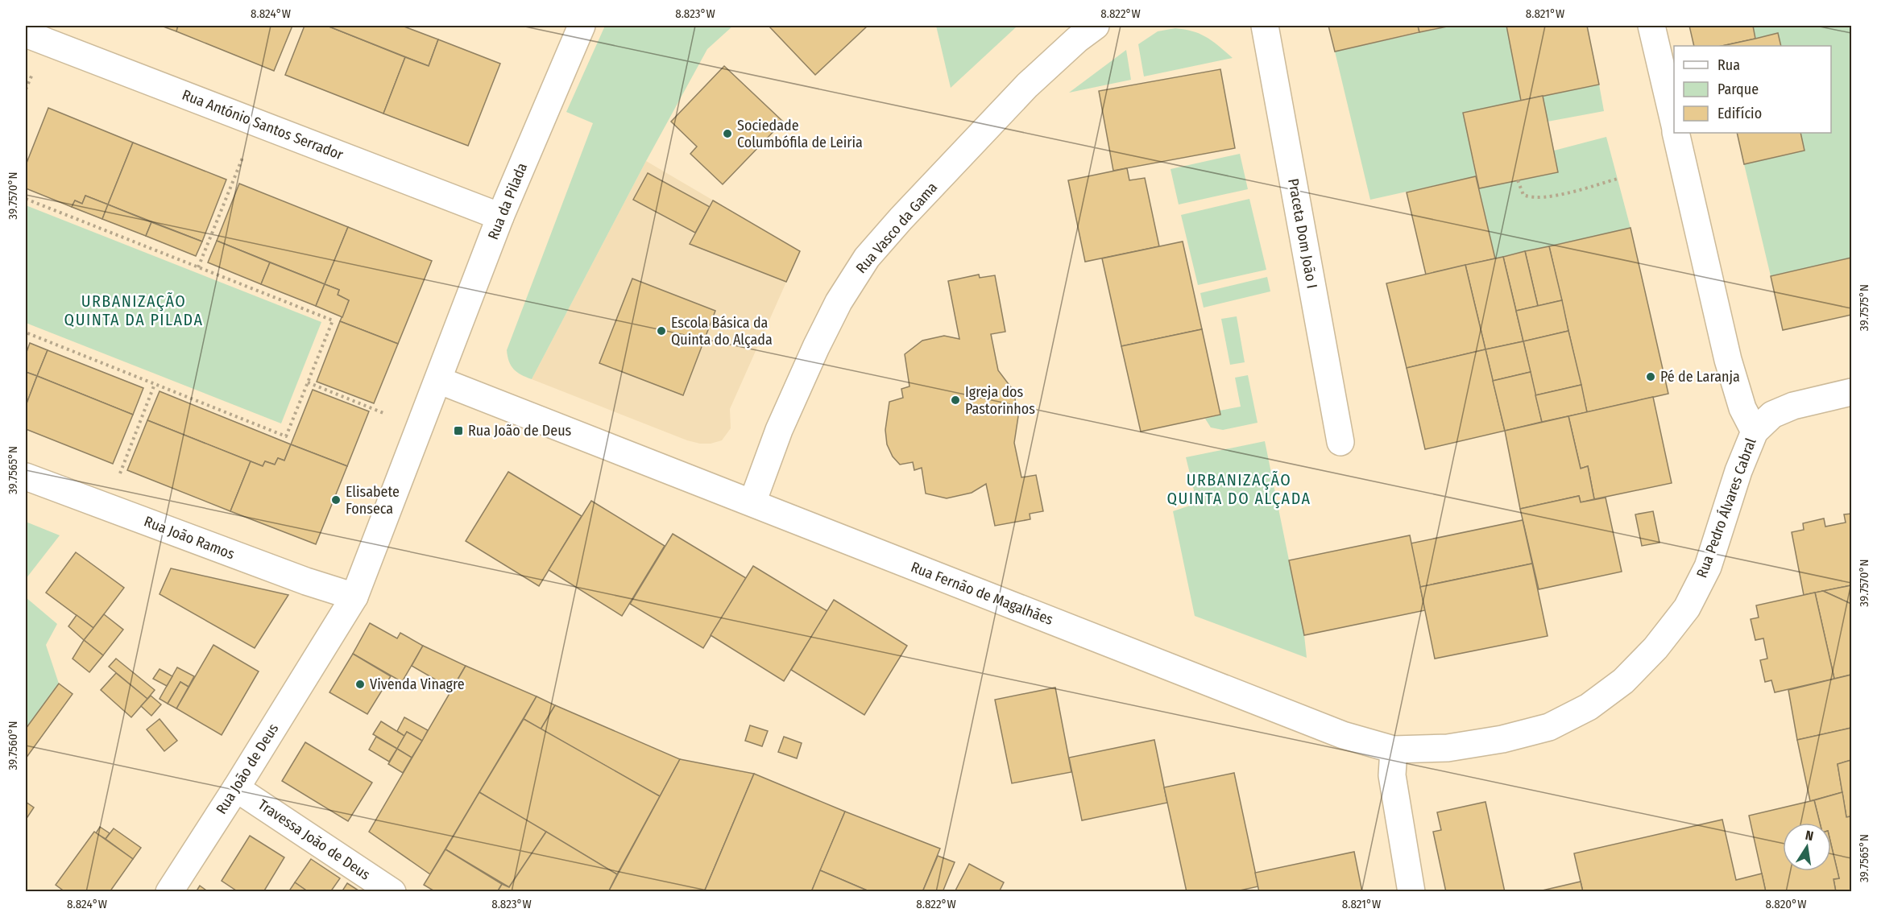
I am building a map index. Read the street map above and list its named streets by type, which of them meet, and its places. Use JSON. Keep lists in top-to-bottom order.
{
  "streets": {
    "street": [
      "Rua António Santos Serrador",
      "Rua da Pilada",
      "Rua Vasco da Gama",
      "Praceta Dom João I",
      "Rua Pedro Álvares Cabral",
      "Rua João Ramos",
      "Rua Fernão de Magalhães",
      "Rua João de Deus",
      "Travessa João de Deus"
    ]
  },
  "crossings": [
    ["Rua António Santos Serrador", "Rua da Pilada"],
    ["Rua da Pilada", "Rua Fernão de Magalhães"],
    ["Rua da Pilada", "Rua João de Deus"],
    ["Rua Vasco da Gama", "Rua Fernão de Magalhães"],
    ["Rua Pedro Álvares Cabral", "Rua Fernão de Magalhães"],
    ["Rua João Ramos", "Rua João de Deus"],
    ["Rua Fernão de Magalhães", "Rua João de Deus"],
    ["Rua João de Deus", "Travessa João de Deus"]
  ],
  "districts": ["URBANIZAÇÃO QUINTA DA PILADA", "URBANIZAÇÃO QUINTA DO ALÇADA"],
  "places": {
    "other": [
      "Sociedade Columbófila de Leiria",
      "Escola Básica da Quinta do Alçada",
      "Pé de Laranja",
      "Igreja dos Pastorinhos",
      "Elisabete Fonseca",
      "Vivenda Vinagre"
    ],
    "transit": ["Rua João de Deus"]
  },
  "legend": ["Rua", "Parque", "Edifício"],
  "north": "top",
  "coordinates": [
    "8.824°W",
    "8.823°W",
    "8.822°W",
    "8.821°W",
    "39.7570°N",
    "39.7575°N",
    "39.7565°N",
    "39.7560°N",
    "8.820°W"
  ]
}
